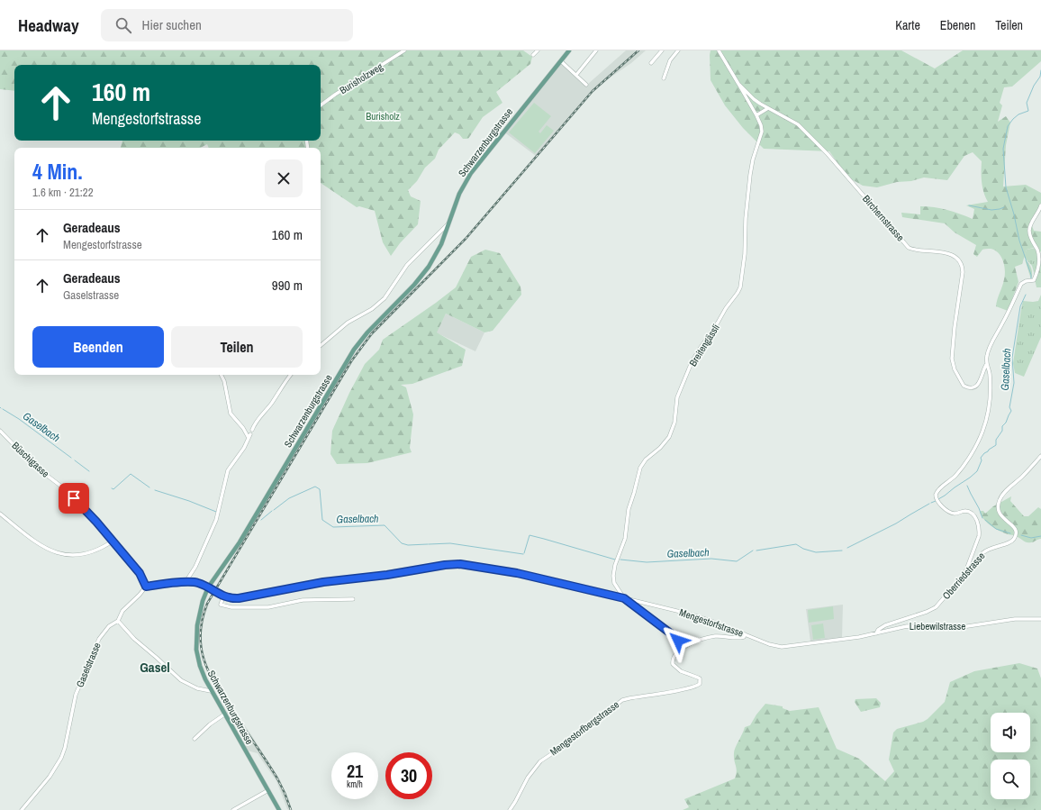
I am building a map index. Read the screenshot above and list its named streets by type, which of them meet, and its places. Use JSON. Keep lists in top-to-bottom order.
{
  "streets": {
    "main road": ["Schwarzenburgstrasse"],
    "street": [
      "Burisholzweg",
      "Birchernstrasse",
      "Breitengässli",
      "Büschigasse",
      "Oberriedstrasse",
      "Mengestorfstrasse",
      "Liebewilstrasse",
      "Gaselstrasse",
      "Mengestorfbergstrasse"
    ]
  },
  "crossings": [
    ["Schwarzenburgstrasse", "Mengestorfstrasse"],
    ["Birchernstrasse", "Breitengässli"],
    ["Breitengässli", "Mengestorfstrasse"],
    ["Büschigasse", "Gaselstrasse"],
    ["Oberriedstrasse", "Mengestorfstrasse"],
    ["Oberriedstrasse", "Liebewilstrasse"],
    ["Mengestorfstrasse", "Liebewilstrasse"]
  ],
  "districts": ["Gasel"],
  "water": ["Gaselbach"],
  "parks": ["Burisholz"],
  "page": {
    "header": "Headway",
    "search": "Hier suchen",
    "nav": ["Karte", "Ebenen", "Teilen"],
    "turn": ["160 m", "Mengestorfstrasse"],
    "heading": ["4 Min.", "1.6 km · 21:22"],
    "list": [
      {
        "name": "Geradeaus",
        "note": "Mengestorfstrasse",
        "value": "160 m"
      },
      {
        "name": "Geradeaus",
        "note": "Gaselstrasse",
        "value": "990 m"
      }
    ],
    "buttons": ["Beenden", "Teilen"],
    "speed": "21 km/h",
    "limit": "30"
  }
}
